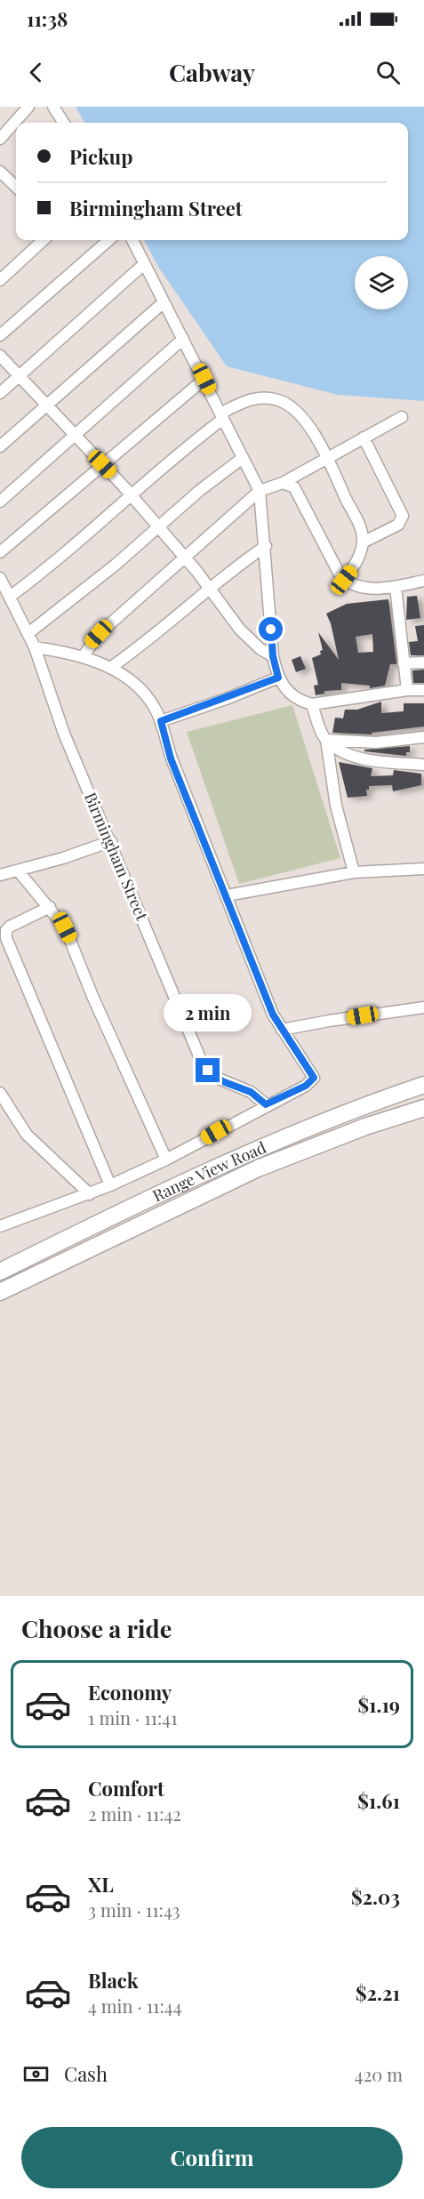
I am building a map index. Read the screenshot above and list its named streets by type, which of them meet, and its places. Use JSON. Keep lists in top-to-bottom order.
{
  "streets": {
    "main road": ["Range View Road"],
    "street": ["Birmingham Street"]
  },
  "page": {
    "status": "11:38",
    "header": "Cabway",
    "banner": ["Pickup", "Birmingham Street"],
    "bubble": "2 min",
    "heading": "Choose a ride",
    "list": [
      {
        "name": "Economy",
        "note": "1 min · 11:41",
        "value": "$1.19"
      },
      {
        "name": "Comfort",
        "note": "2 min · 11:42",
        "value": "$1.61"
      },
      {
        "name": "XL",
        "note": "3 min · 11:43",
        "value": "$2.03"
      },
      {
        "name": "Black",
        "note": "4 min · 11:44",
        "value": "$2.21"
      }
    ],
    "pay": ["Cash", "420 m"],
    "buttons": "Confirm"
  }
}
